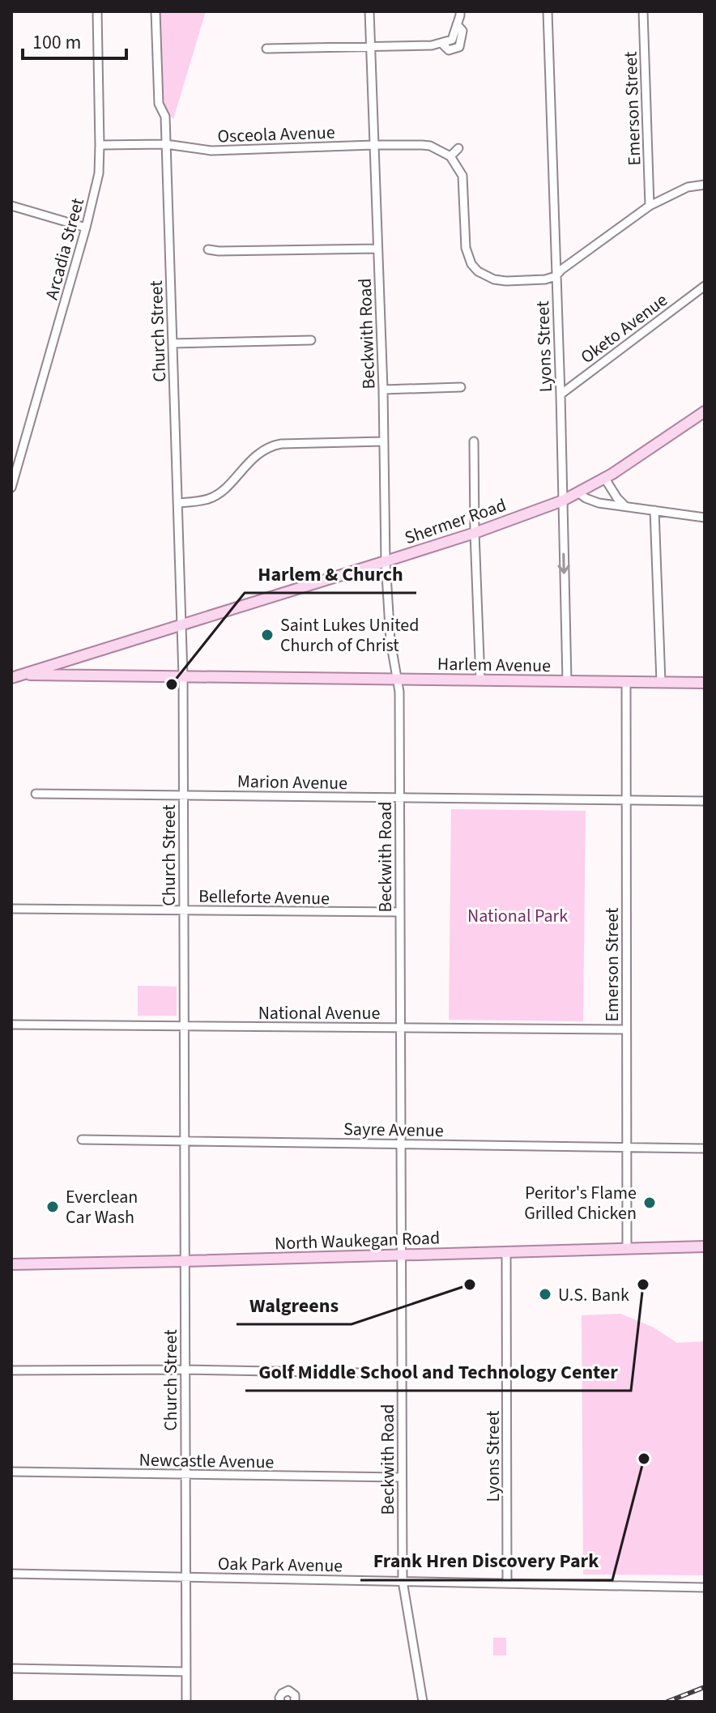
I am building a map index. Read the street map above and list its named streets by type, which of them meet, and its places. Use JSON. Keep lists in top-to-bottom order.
{
  "streets": {
    "main road": ["Shermer Road", "Harlem Avenue", "North Waukegan Road"],
    "street": [
      "Emerson Street",
      "Osceola Avenue",
      "Arcadia Street",
      "Oketo Avenue",
      "Church Street",
      "Beckwith Road",
      "Lyons Street",
      "Marion Avenue",
      "Belleforte Avenue",
      "National Avenue",
      "Sayre Avenue",
      "Newcastle Avenue",
      "Oak Park Avenue"
    ]
  },
  "crossings": [
    ["Emerson Street", "Harlem Avenue"],
    ["Emerson Street", "Marion Avenue"],
    ["Emerson Street", "National Avenue"],
    ["Emerson Street", "Sayre Avenue"],
    ["Emerson Street", "North Waukegan Road"],
    ["Osceola Avenue", "Arcadia Street"],
    ["Osceola Avenue", "Church Street"],
    ["Osceola Avenue", "Beckwith Road"],
    ["Oketo Avenue", "Lyons Street"],
    ["Church Street", "Shermer Road"],
    ["Church Street", "Harlem Avenue"],
    ["Church Street", "Marion Avenue"],
    ["Church Street", "Belleforte Avenue"],
    ["Church Street", "National Avenue"],
    ["Church Street", "Sayre Avenue"],
    ["Church Street", "North Waukegan Road"],
    ["Church Street", "Newcastle Avenue"],
    ["Church Street", "Oak Park Avenue"],
    ["Beckwith Road", "Shermer Road"],
    ["Beckwith Road", "Harlem Avenue"],
    ["Beckwith Road", "Marion Avenue"],
    ["Beckwith Road", "Belleforte Avenue"],
    ["Beckwith Road", "National Avenue"],
    ["Beckwith Road", "Sayre Avenue"],
    ["Beckwith Road", "North Waukegan Road"],
    ["Beckwith Road", "Newcastle Avenue"],
    ["Beckwith Road", "Oak Park Avenue"],
    ["Lyons Street", "Shermer Road"],
    ["Lyons Street", "Harlem Avenue"],
    ["Lyons Street", "North Waukegan Road"],
    ["Lyons Street", "Oak Park Avenue"],
    ["Shermer Road", "Harlem Avenue"]
  ],
  "parks": ["National Park"],
  "places": [
    "Saint Lukes United Church of Christ",
    "Harlem & Church",
    "Peritor's Flame Grilled Chicken",
    "Everclean Car Wash",
    "Walgreens",
    "Golf Middle School and Technology Center",
    "U.S. Bank",
    "Frank Hren Discovery Park"
  ],
  "scale_bar": "100 m"
}
